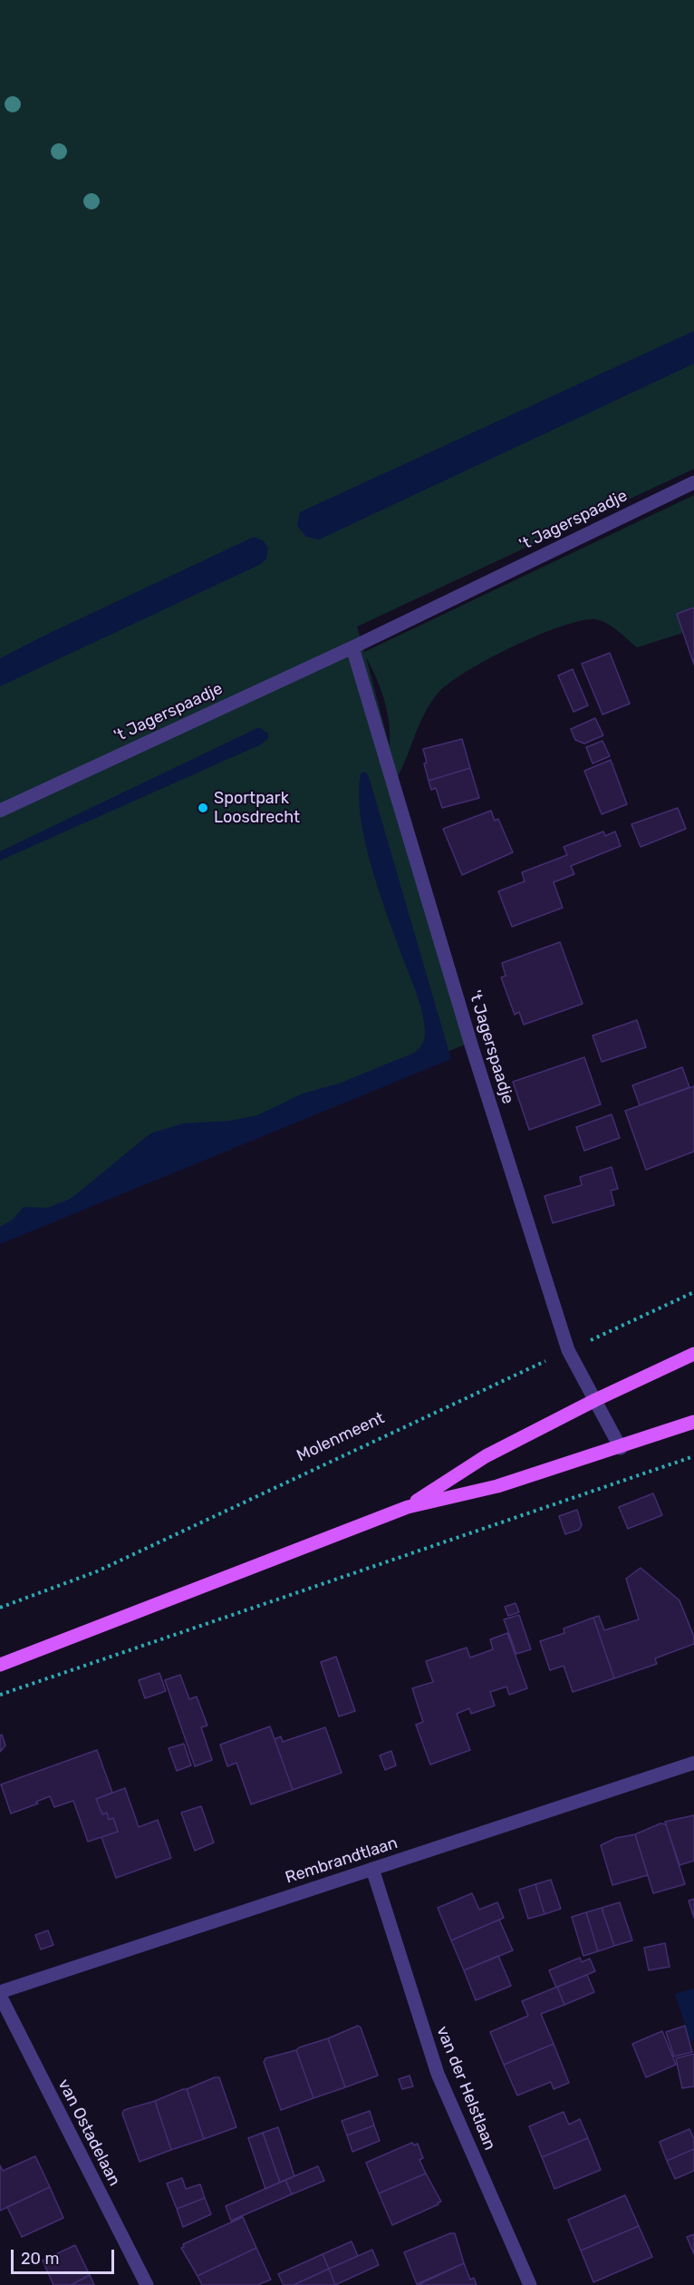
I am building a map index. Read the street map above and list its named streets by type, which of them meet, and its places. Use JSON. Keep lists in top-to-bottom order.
{
  "streets": {
    "street": [
      "'t Jagerspaadje",
      "Rembrandtlaan",
      "van der Helstlaan",
      "van Ostadelaan"
    ],
    "path": ["Molenmeent"]
  },
  "crossings": [
    ["'t Jagerspaadje", "Molenmeent"],
    ["Rembrandtlaan", "van der Helstlaan"],
    ["Rembrandtlaan", "van Ostadelaan"]
  ],
  "places": ["Sportpark Loosdrecht"],
  "scale_bar": "20 m"
}
